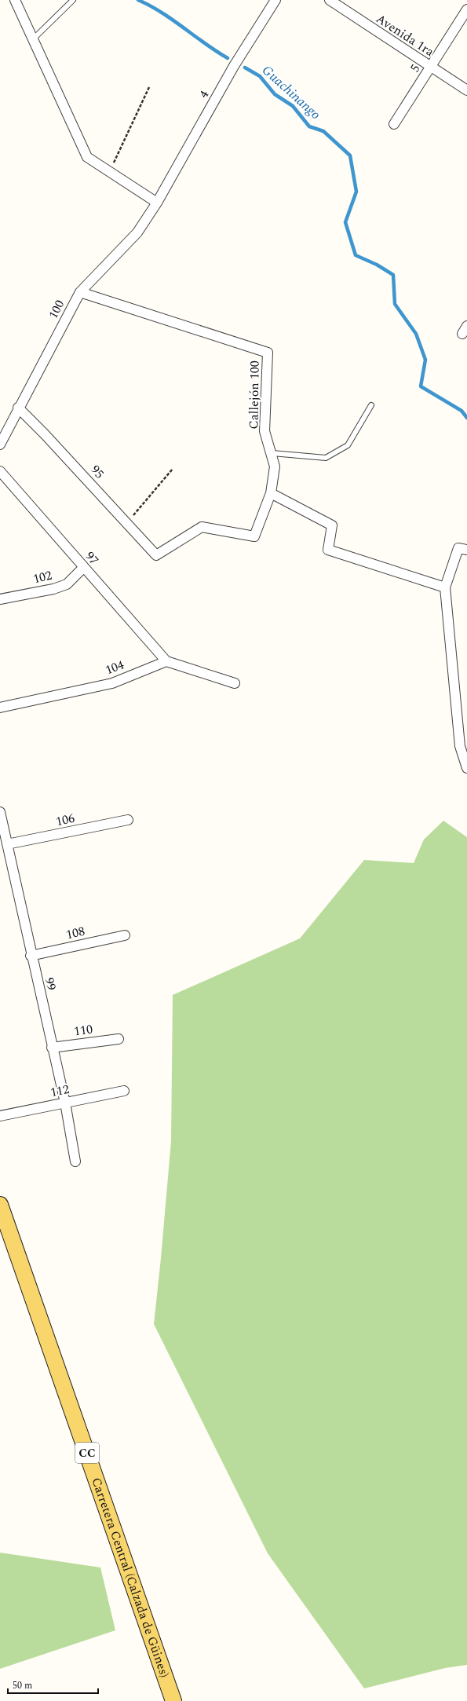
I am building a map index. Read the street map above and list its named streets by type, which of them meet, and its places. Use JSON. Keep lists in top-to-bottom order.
{
  "streets": {
    "main road": ["CC", "Carretera Central (Calzada de Güines)"],
    "street": [
      "Avenida 1ra",
      "5",
      "4",
      "100",
      "Callejón 100",
      "95",
      "97",
      "102",
      "104",
      "106",
      "108",
      "99",
      "110",
      "112"
    ]
  },
  "crossings": [
    ["Avenida 1ra", "5"],
    ["4", "100"],
    ["100", "Callejón 100"],
    ["100", "95"],
    ["Callejón 100", "95"],
    ["97", "102"],
    ["97", "104"],
    ["106", "99"],
    ["108", "99"],
    ["99", "110"],
    ["99", "112"]
  ],
  "water": ["Guachinango"],
  "scale_bar": "50 m"
}
